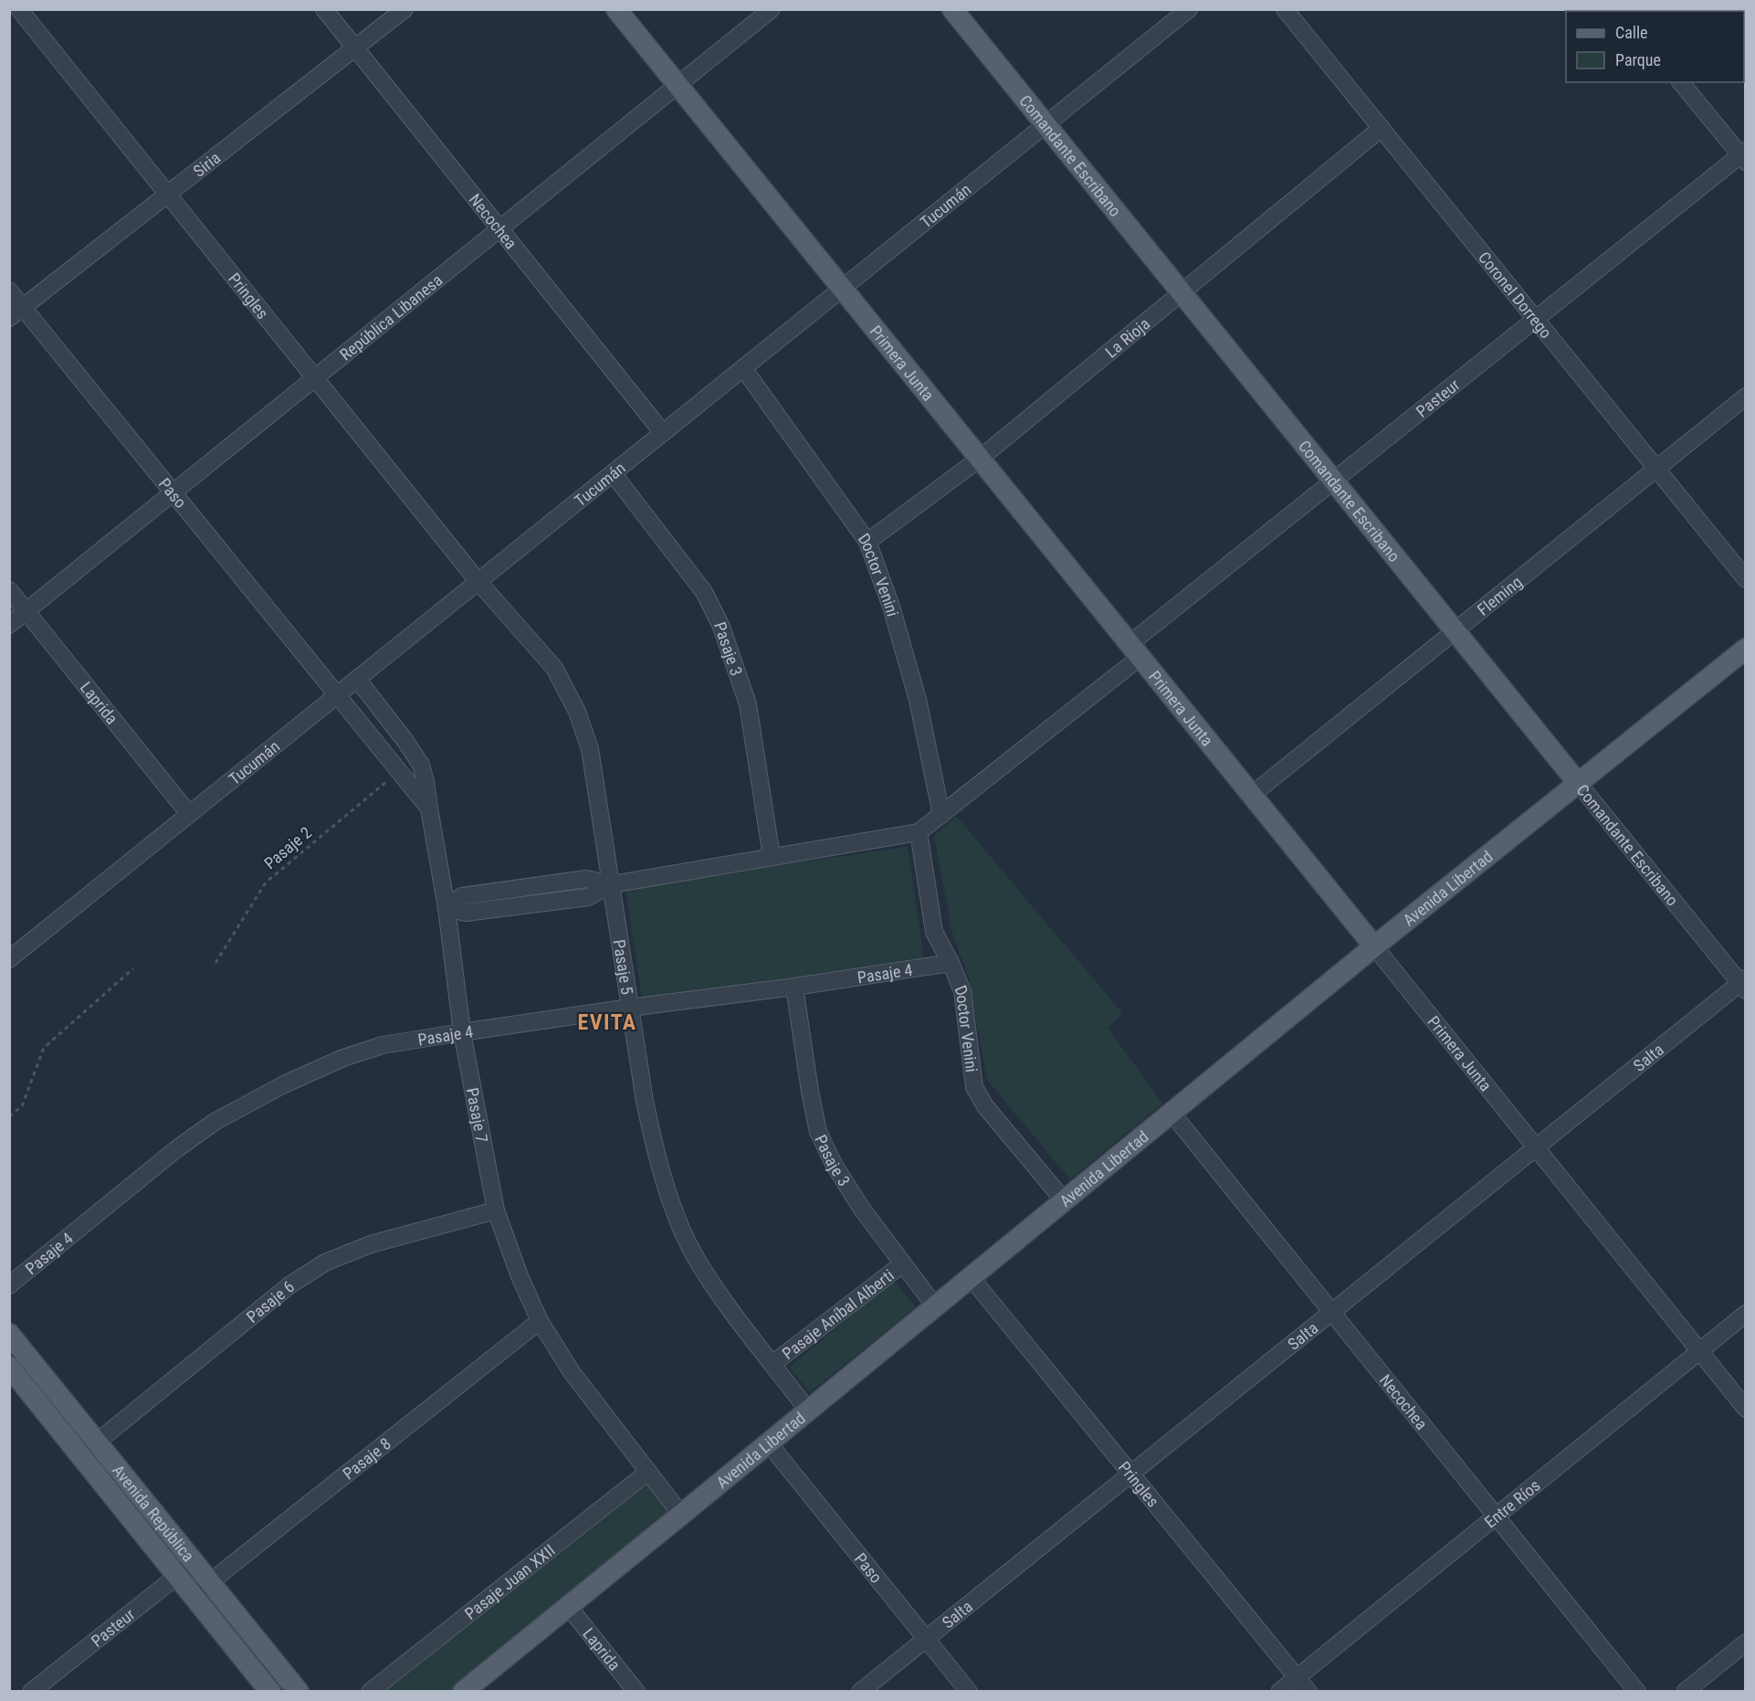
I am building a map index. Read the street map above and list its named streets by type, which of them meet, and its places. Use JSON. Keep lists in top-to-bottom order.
{
  "streets": {
    "main road": [
      "Comandante Escribano",
      "Primera Junta",
      "Avenida Libertad",
      "Avenida República"
    ],
    "street": [
      "Siria",
      "Tucumán",
      "Necochea",
      "Coronel Dorrego",
      "Pringles",
      "República Libanesa",
      "La Rioja",
      "Pasteur",
      "Paso",
      "Doctor Venini",
      "Fleming",
      "Pasaje 3",
      "Laprida",
      "Pasaje 5",
      "Pasaje 4",
      "Salta",
      "Pasaje 7",
      "Pasaje 6",
      "Pasaje Aníbal Alberti",
      "Pasaje 8",
      "Entre Ríos",
      "Pasaje Juan XXII"
    ],
    "path": ["Pasaje 2"]
  },
  "crossings": [
    ["Comandante Escribano", "Tucumán"],
    ["Comandante Escribano", "La Rioja"],
    ["Comandante Escribano", "Pasteur"],
    ["Comandante Escribano", "Fleming"],
    ["Comandante Escribano", "Avenida Libertad"],
    ["Comandante Escribano", "Salta"],
    ["Siria", "Necochea"],
    ["Siria", "Pringles"],
    ["Siria", "Paso"],
    ["Tucumán", "Necochea"],
    ["Tucumán", "Pringles"],
    ["Tucumán", "Primera Junta"],
    ["Tucumán", "Paso"],
    ["Tucumán", "Doctor Venini"],
    ["Tucumán", "Pasaje 3"],
    ["Tucumán", "Laprida"],
    ["Tucumán", "Pasaje 5"],
    ["Tucumán", "Pasaje 7"],
    ["Necochea", "República Libanesa"],
    ["Necochea", "Avenida Libertad"],
    ["Necochea", "Salta"],
    ["Necochea", "Entre Ríos"],
    ["Coronel Dorrego", "La Rioja"],
    ["Coronel Dorrego", "Pasteur"],
    ["Coronel Dorrego", "Fleming"],
    ["Pringles", "República Libanesa"],
    ["Pringles", "Avenida Libertad"],
    ["Pringles", "Pasaje 5"],
    ["Pringles", "Salta"],
    ["Pringles", "Entre Ríos"],
    ["República Libanesa", "Primera Junta"],
    ["República Libanesa", "Paso"],
    ["República Libanesa", "Laprida"],
    ["La Rioja", "Primera Junta"],
    ["La Rioja", "Doctor Venini"],
    ["Primera Junta", "Pasteur"],
    ["Primera Junta", "Fleming"],
    ["Primera Junta", "Avenida Libertad"],
    ["Primera Junta", "Salta"],
    ["Primera Junta", "Entre Ríos"],
    ["Pasteur", "Doctor Venini"],
    ["Pasteur", "Avenida República"],
    ["Paso", "Avenida Libertad"],
    ["Paso", "Salta"],
    ["Doctor Venini", "Avenida Libertad"],
    ["Doctor Venini", "Pasaje 4"],
    ["Pasaje 3", "Avenida Libertad"],
    ["Pasaje 3", "Pasaje 4"],
    ["Pasaje 3", "Pasaje Aníbal Alberti"],
    ["Laprida", "Avenida Libertad"],
    ["Avenida Libertad", "Pasaje 5"],
    ["Avenida Libertad", "Pasaje 7"],
    ["Pasaje 5", "Pasaje 4"],
    ["Pasaje 5", "Pasaje Aníbal Alberti"],
    ["Pasaje 4", "Pasaje 7"],
    ["Pasaje 7", "Pasaje 6"],
    ["Pasaje 7", "Pasaje 8"],
    ["Pasaje 7", "Pasaje Juan XXII"],
    ["Pasaje 6", "Avenida República"],
    ["Pasaje 8", "Avenida República"]
  ],
  "districts": ["EVITA"],
  "legend": ["Calle", "Parque"]
}
